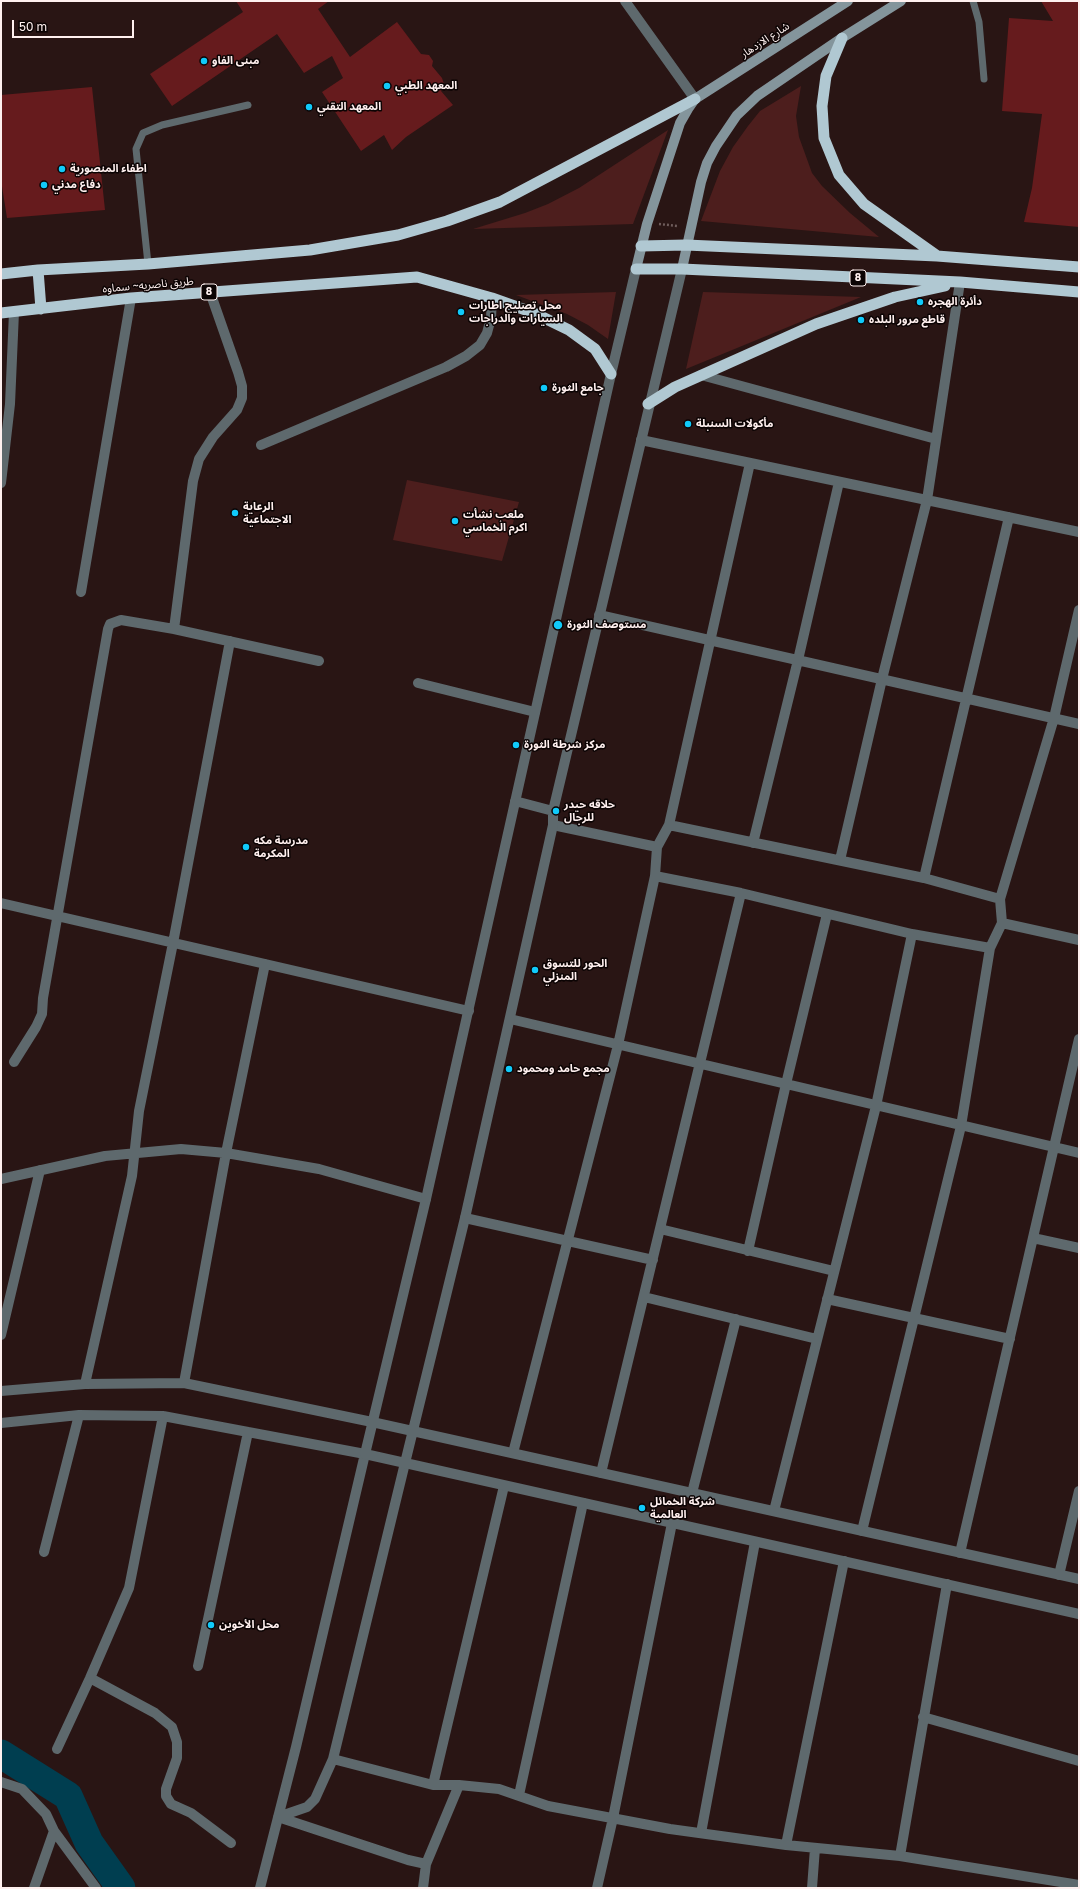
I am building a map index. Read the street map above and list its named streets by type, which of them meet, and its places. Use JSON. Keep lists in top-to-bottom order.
{
  "streets": {
    "highway": ["8", "طريق ناصريه~ سماوه"],
    "main road": ["شارع الازدهار"]
  },
  "crossings": [
    ["شارع الازدهار", "طريق ناصريه~ سماوه"]
  ],
  "places": [
    "مبنى الفاو",
    "المعهد الطبي",
    "المعهد التقني",
    "اطفاء المنصورية",
    "دفاع مدني",
    "دأئرة الهجره",
    "محل تصليح اطارات السيارات والدراجات",
    "قاطع مرور البلده",
    "جامع الثورة",
    "مأكولات السنبلة",
    "الرعاية الاجتماعية",
    "ملعب نشأت اكرم الخماسي",
    "مستوصف الثورة",
    "مركز شرطة الثورة",
    "حلاقه حيدر للرجال",
    "مدرسة مكه المكرمة",
    "الحور للتسوق المنزلي",
    "مجمع حامد ومحمود",
    "شركة الخمائل العالمية",
    "محل الأخوين"
  ],
  "scale_bar": "50 m"
}
